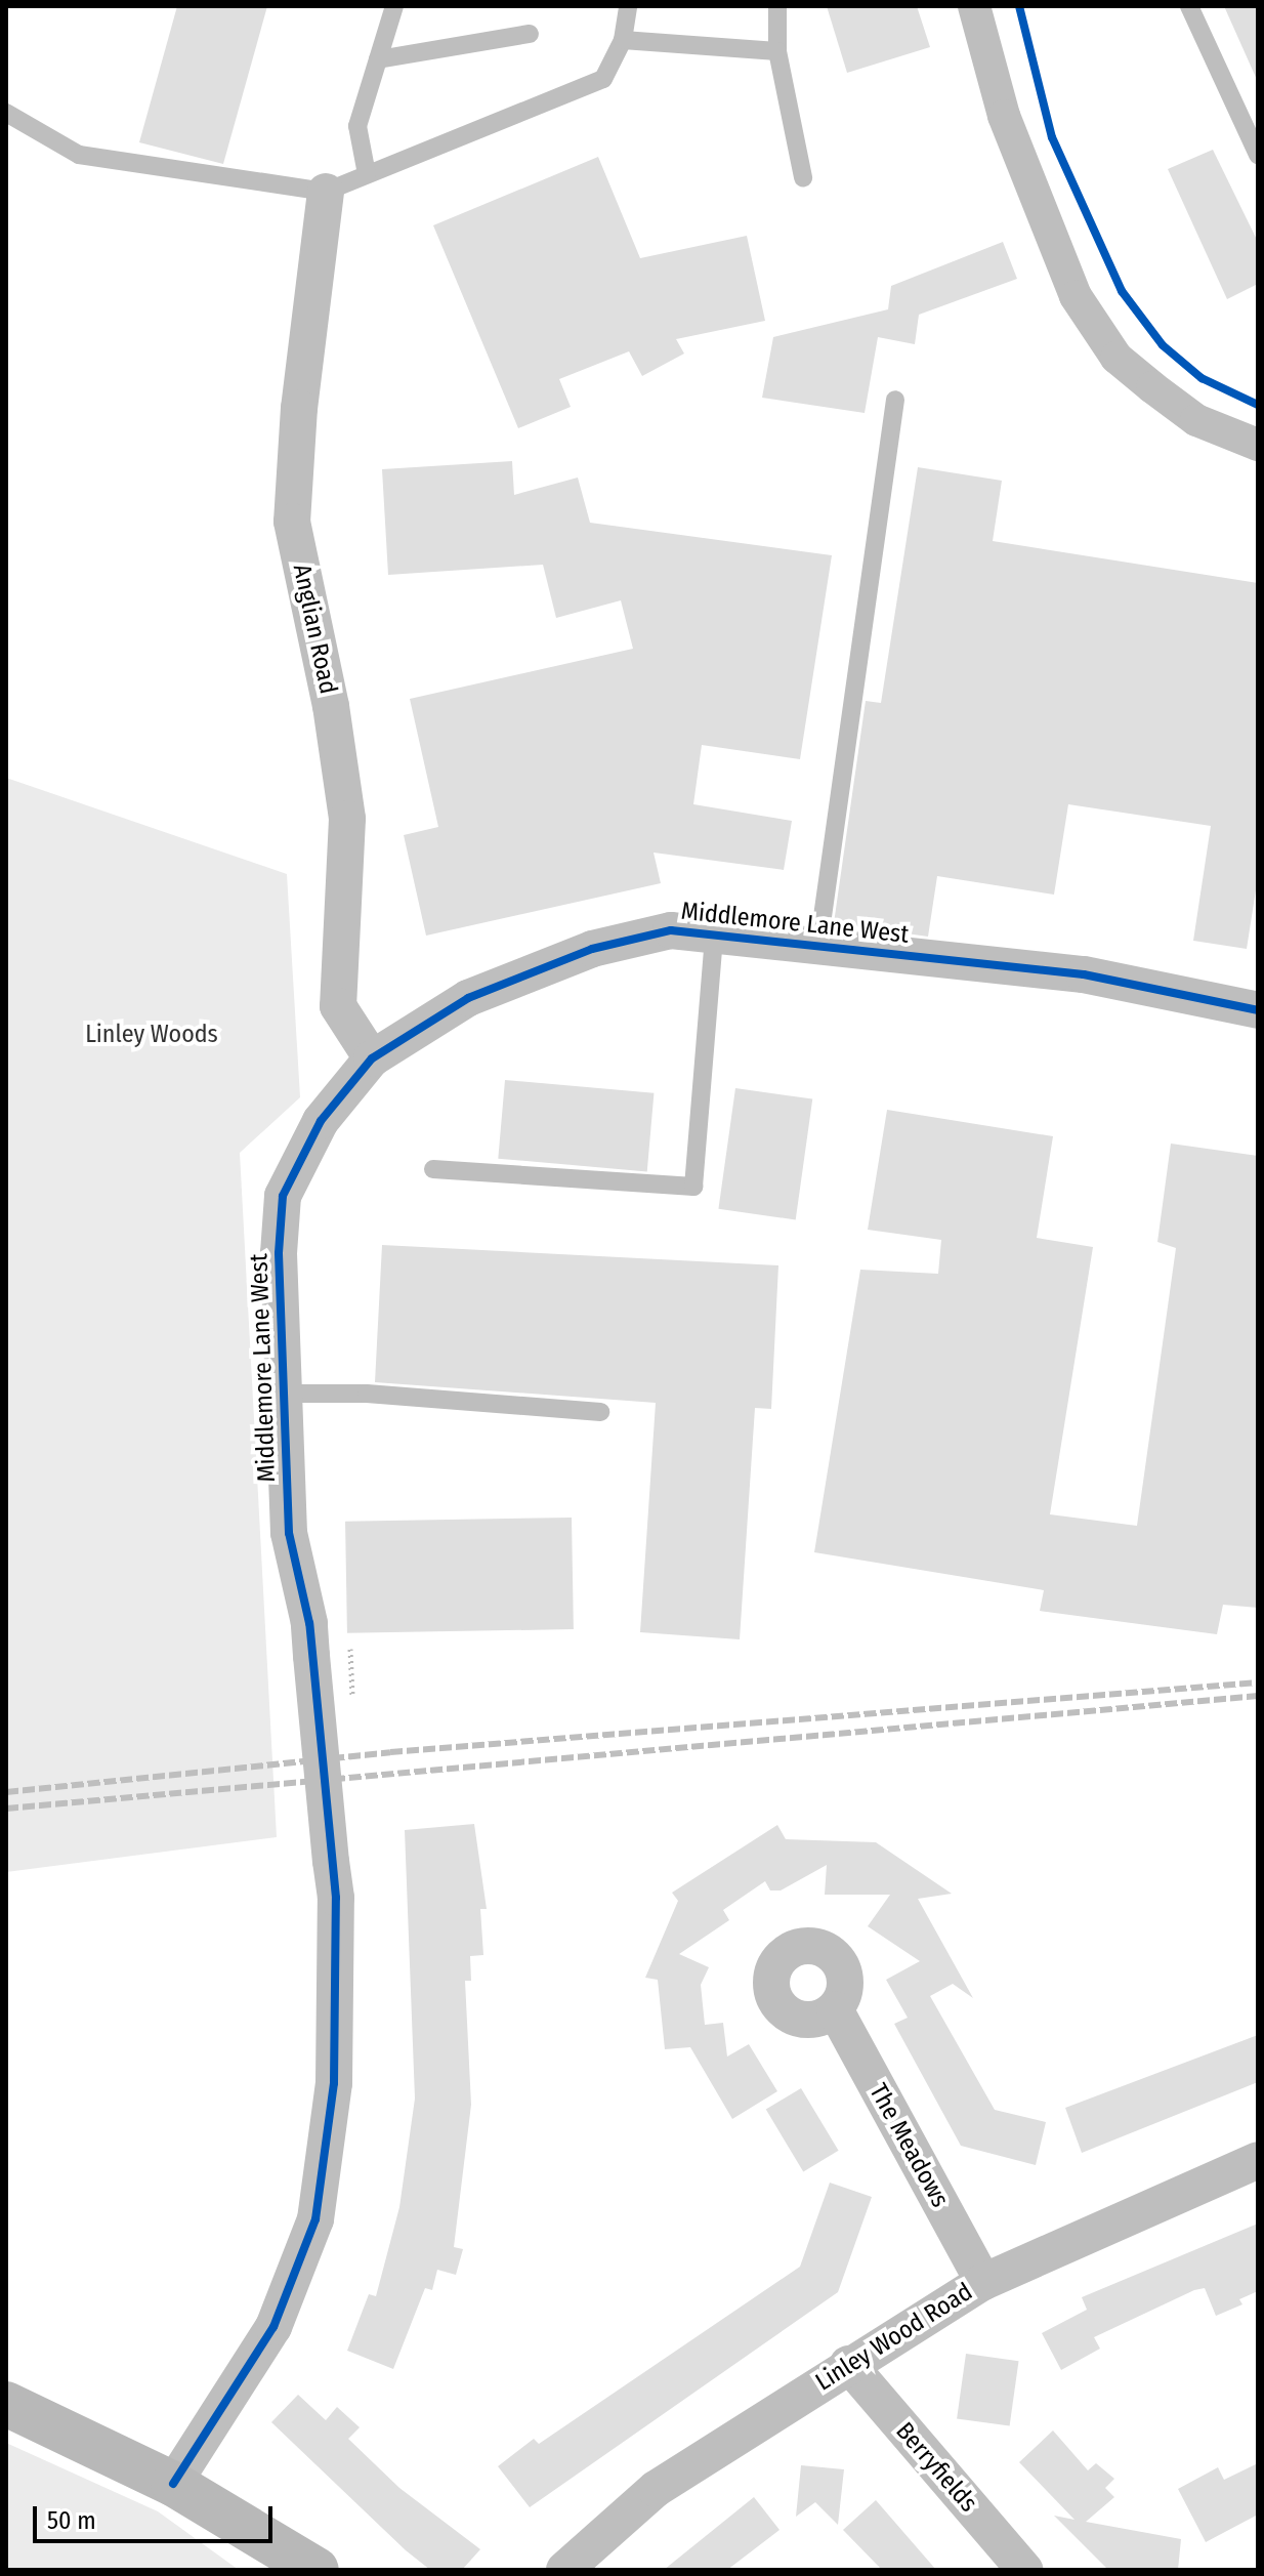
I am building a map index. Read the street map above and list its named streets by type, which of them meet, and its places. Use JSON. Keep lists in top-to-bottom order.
{
  "streets": {
    "street": [
      "Anglian Road",
      "Middlemore Lane West",
      "The Meadows",
      "Linley Wood Road",
      "Berryfields"
    ]
  },
  "crossings": [
    ["Anglian Road", "Middlemore Lane West"],
    ["The Meadows", "Linley Wood Road"],
    ["Linley Wood Road", "Berryfields"]
  ],
  "parks": ["Linley Woods"],
  "scale_bar": "50 m"
}
